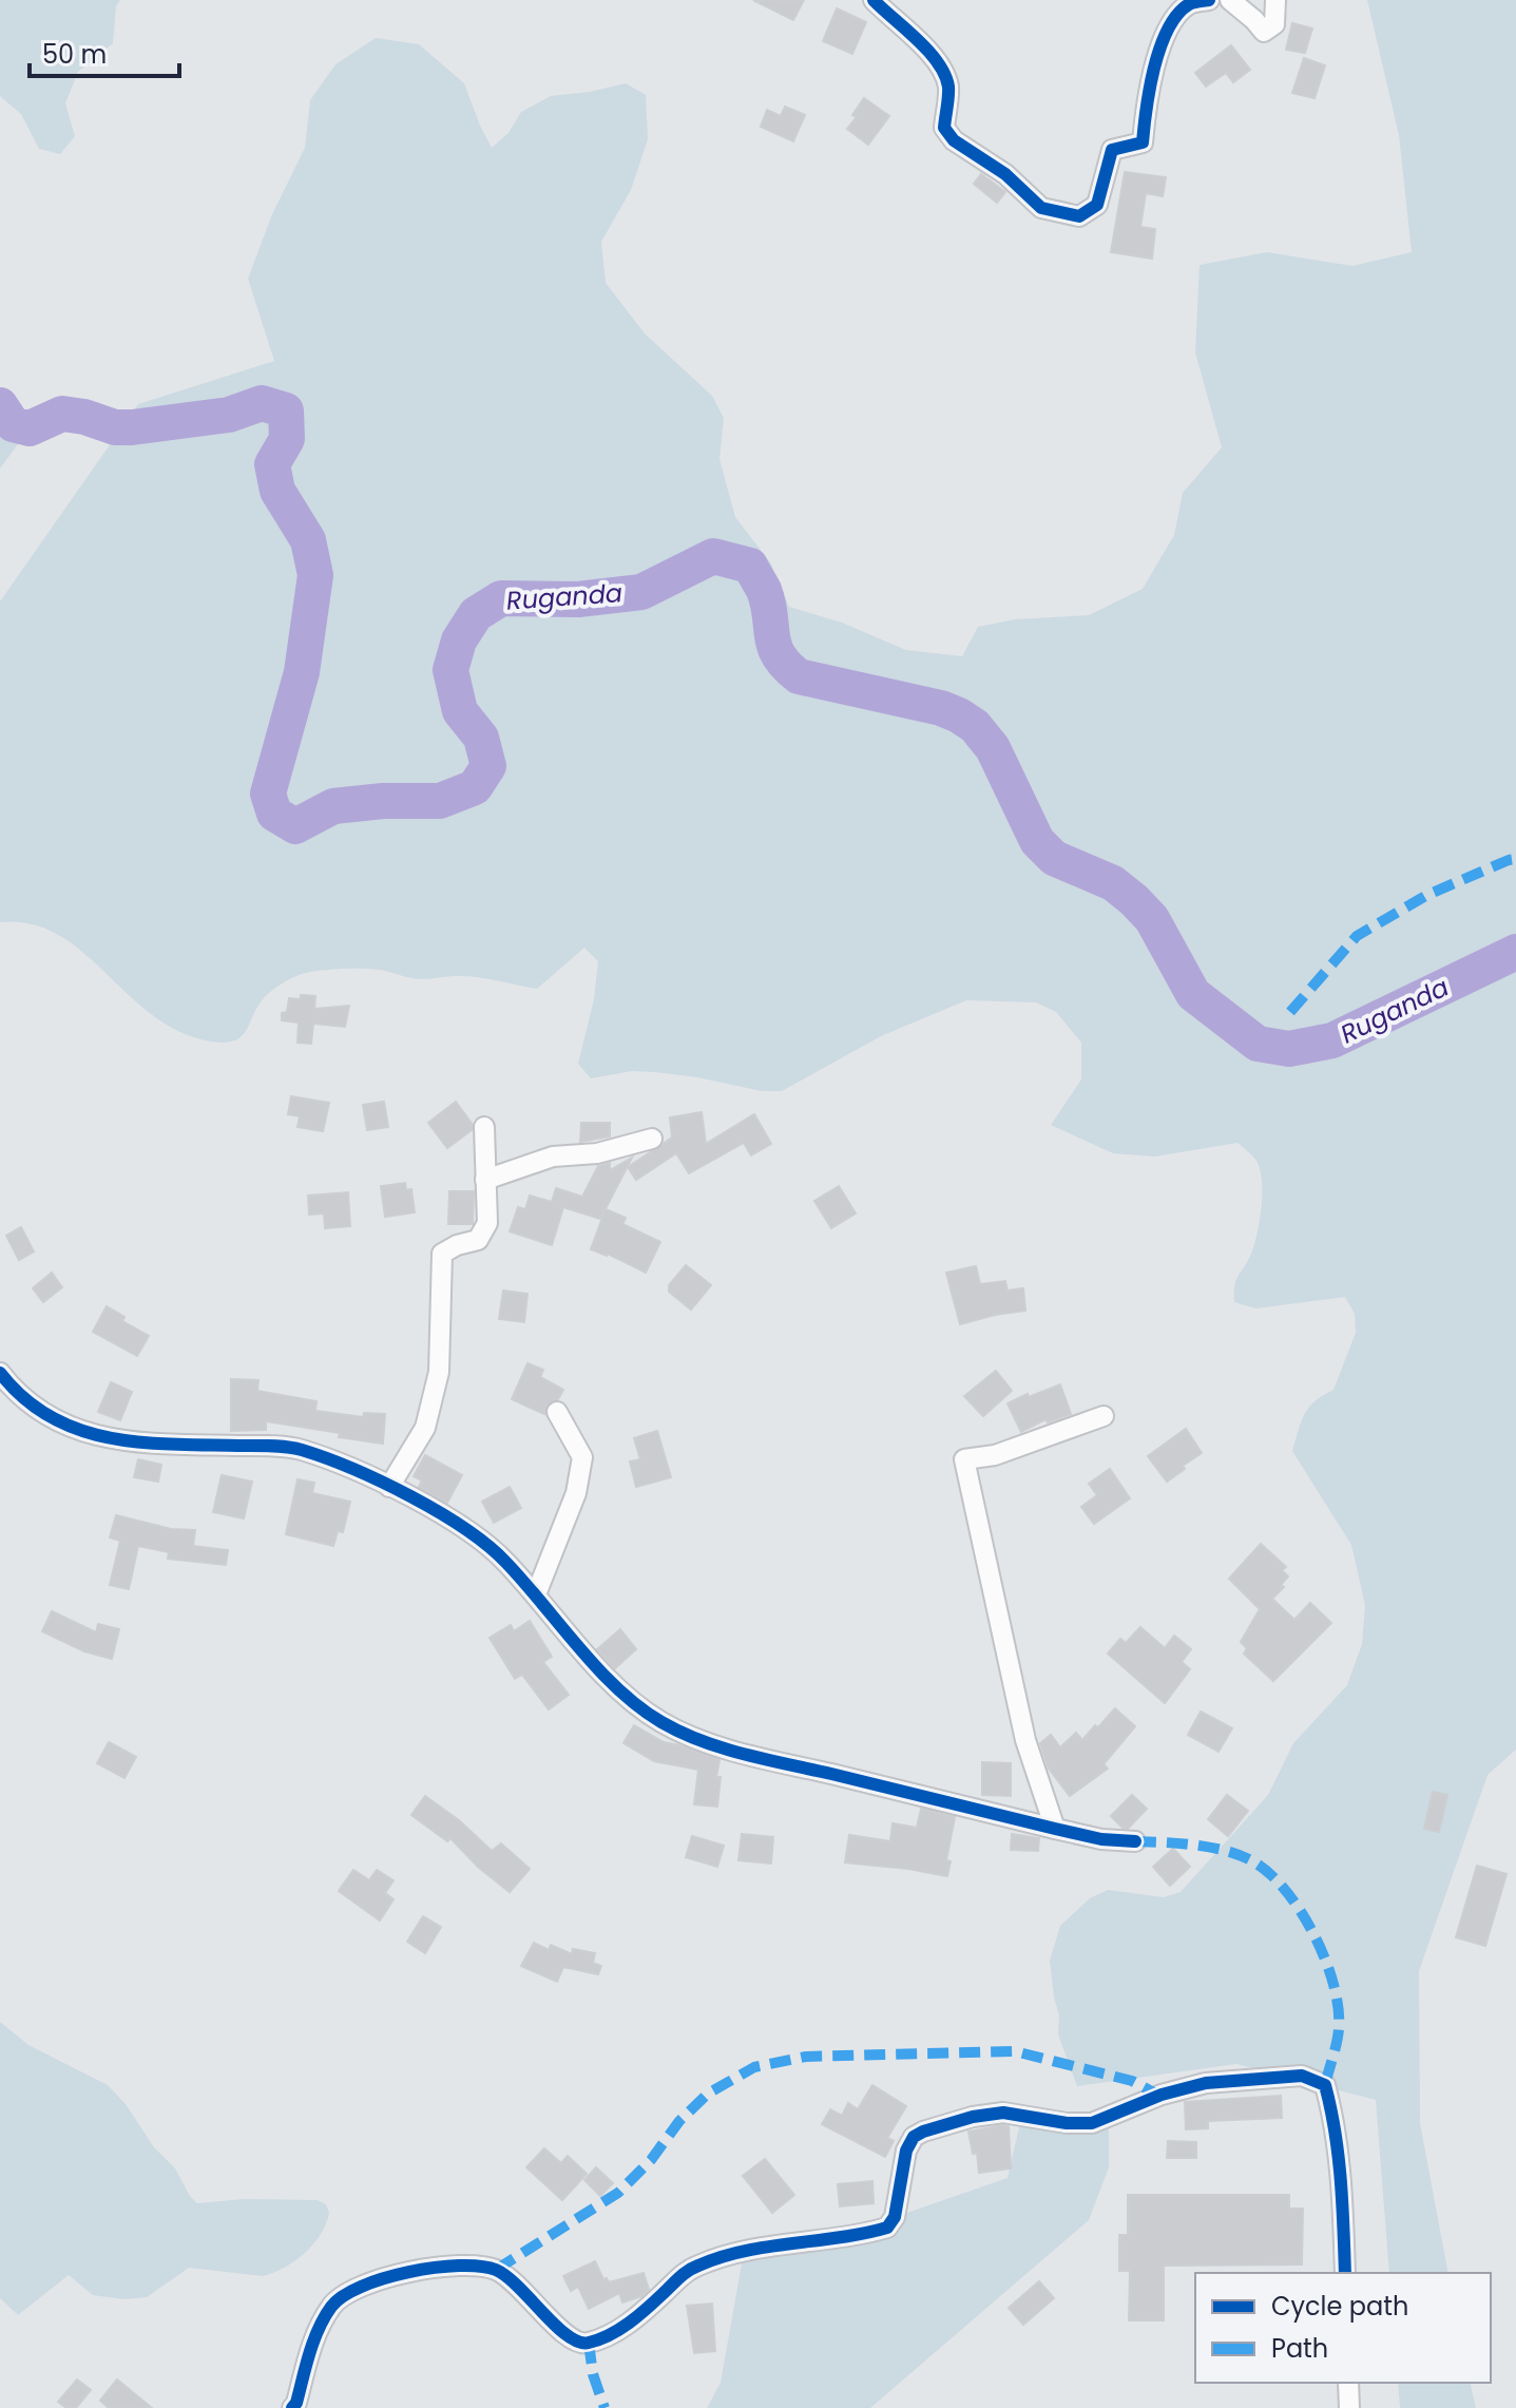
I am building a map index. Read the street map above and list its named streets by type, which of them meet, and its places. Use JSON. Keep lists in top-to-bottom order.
{
  "water": ["Ruganda"],
  "legend": ["Cycle path", "Path"],
  "scale_bar": "50 m"
}
